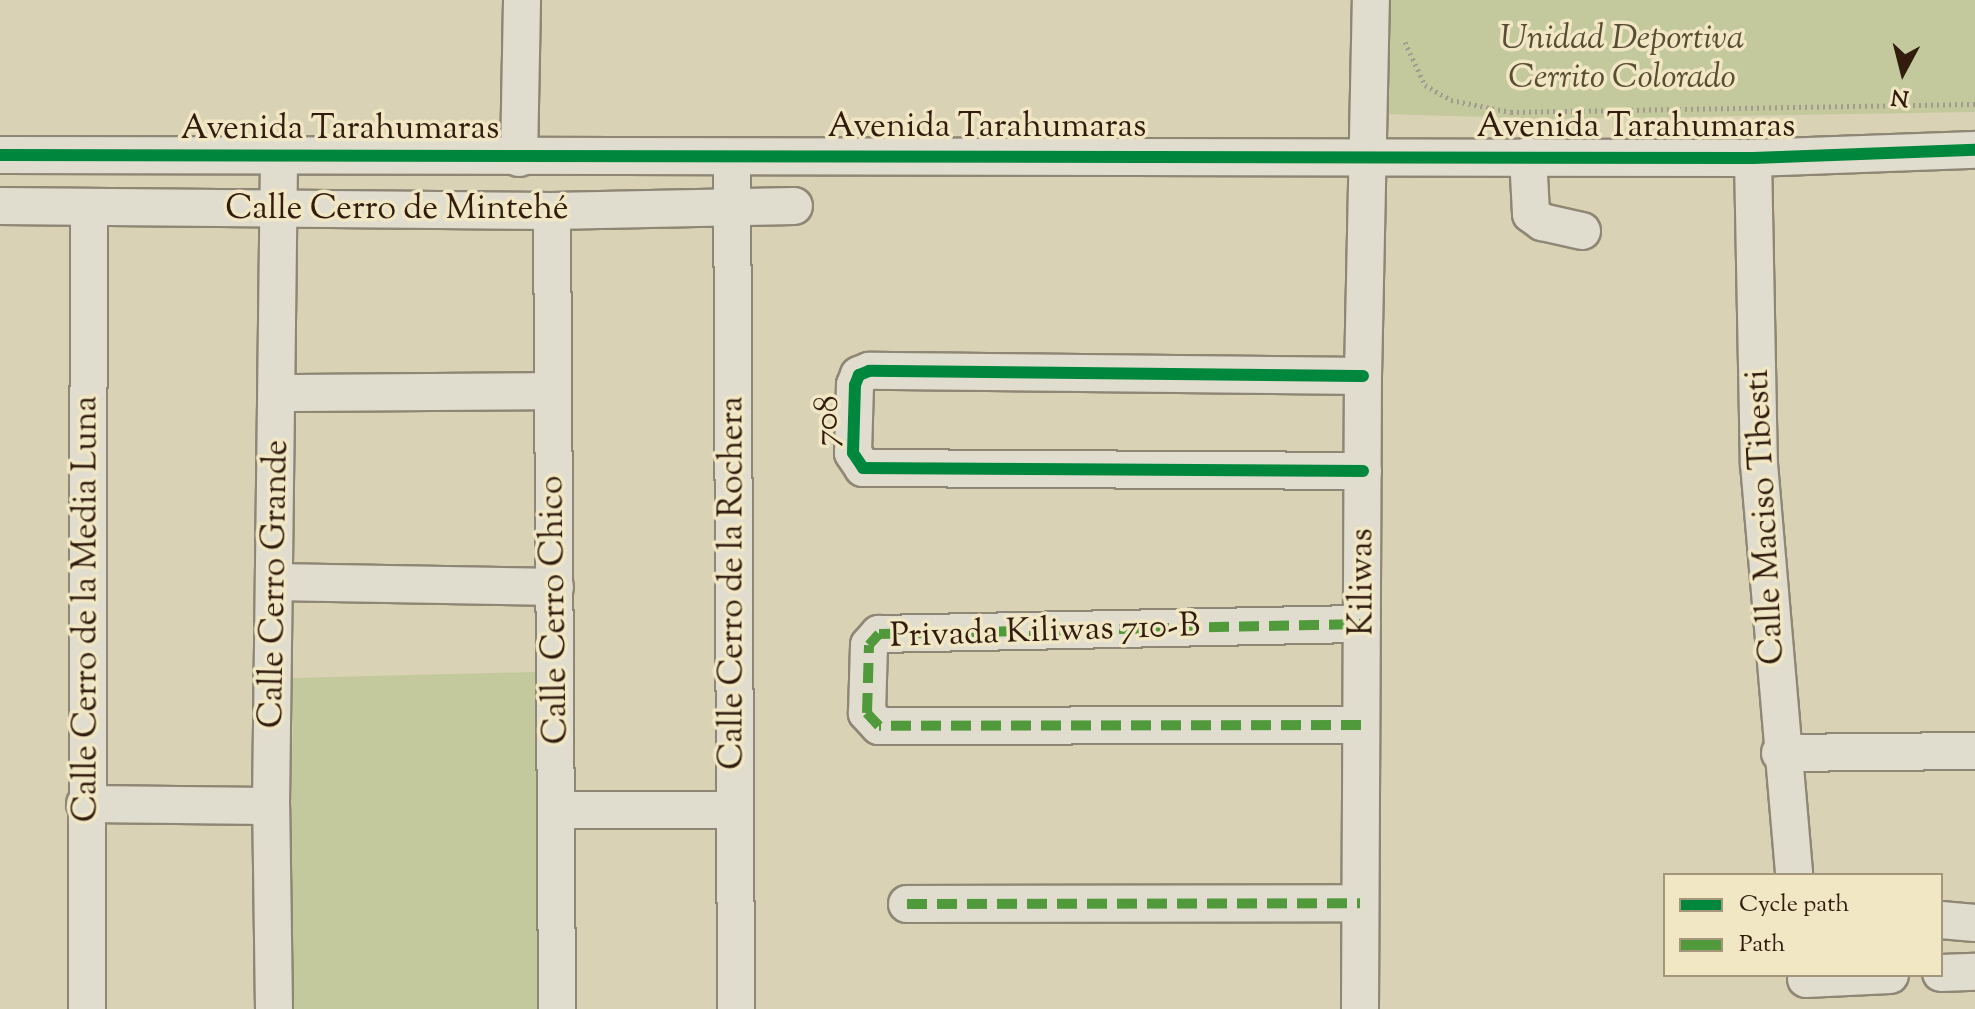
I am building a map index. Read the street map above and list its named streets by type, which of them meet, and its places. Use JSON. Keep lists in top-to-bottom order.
{
  "streets": {
    "street": [
      "Avenida Tarahumaras",
      "Calle Cerro de Mintehé",
      "708",
      "Calle Maciso Tibesti",
      "Kiliwas",
      "Calle Cerro de la Rochera",
      "Calle Cerro Grande",
      "Calle Cerro de la Media Luna",
      "Calle Cerro Chico",
      "Privada Kiliwas 710-B"
    ]
  },
  "crossings": [
    ["Avenida Tarahumaras", "Calle Maciso Tibesti"],
    ["Avenida Tarahumaras", "Kiliwas"],
    ["Avenida Tarahumaras", "Calle Cerro de la Rochera"],
    ["Avenida Tarahumaras", "Calle Cerro Grande"],
    ["Calle Cerro de Mintehé", "Calle Cerro de la Rochera"],
    ["Calle Cerro de Mintehé", "Calle Cerro Grande"],
    ["Calle Cerro de Mintehé", "Calle Cerro de la Media Luna"],
    ["Calle Cerro de Mintehé", "Calle Cerro Chico"],
    ["708", "Kiliwas"],
    ["Kiliwas", "Privada Kiliwas 710-B"]
  ],
  "parks": ["Unidad Deportiva Cerrito Colorado"],
  "legend": ["Cycle path", "Path"],
  "north": "bottom"
}
